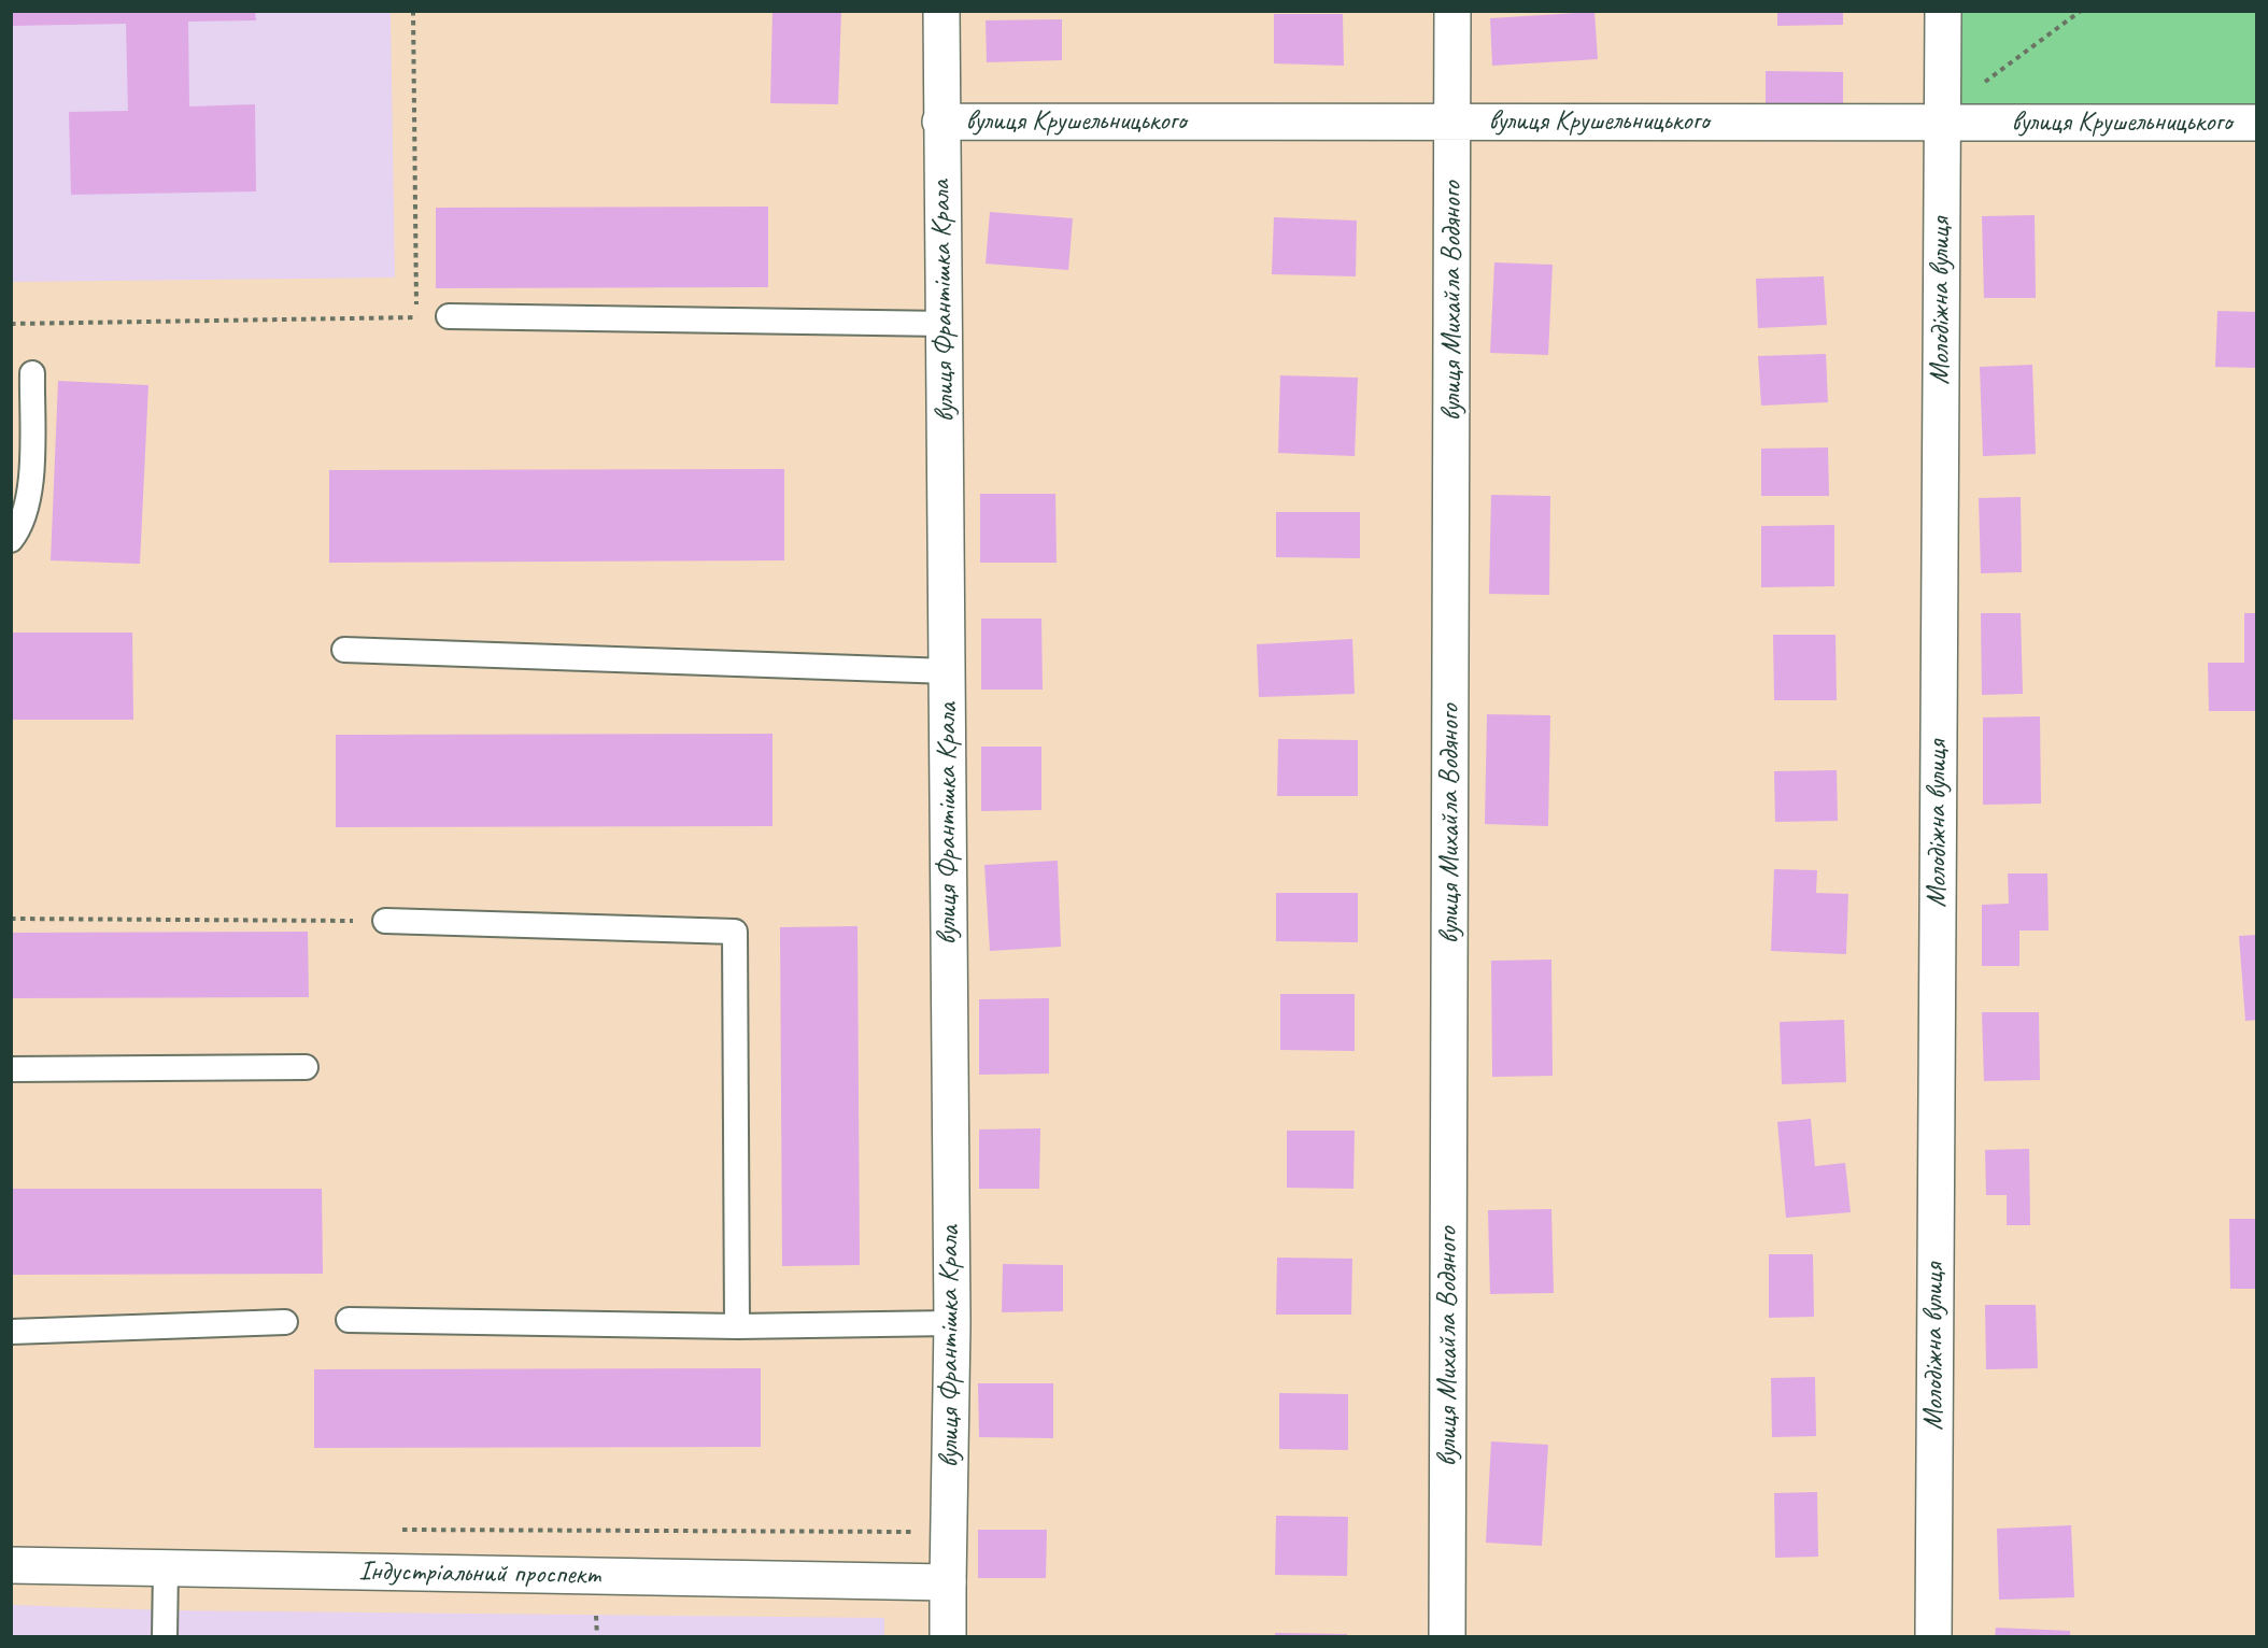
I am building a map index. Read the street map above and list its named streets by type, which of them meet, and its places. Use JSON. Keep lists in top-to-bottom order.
{
  "streets": {
    "street": [
      "вулиця Крушельницького",
      "вулиця Франтішка Крала",
      "вулиця Михайла Водяного",
      "Молодіжна вулиця",
      "Індустріальний проспект"
    ]
  },
  "crossings": [
    ["вулиця Крушельницького", "вулиця Франтішка Крала"],
    ["вулиця Крушельницького", "вулиця Михайла Водяного"],
    ["вулиця Крушельницького", "Молодіжна вулиця"],
    ["вулиця Франтішка Крала", "Індустріальний проспект"]
  ]
}
